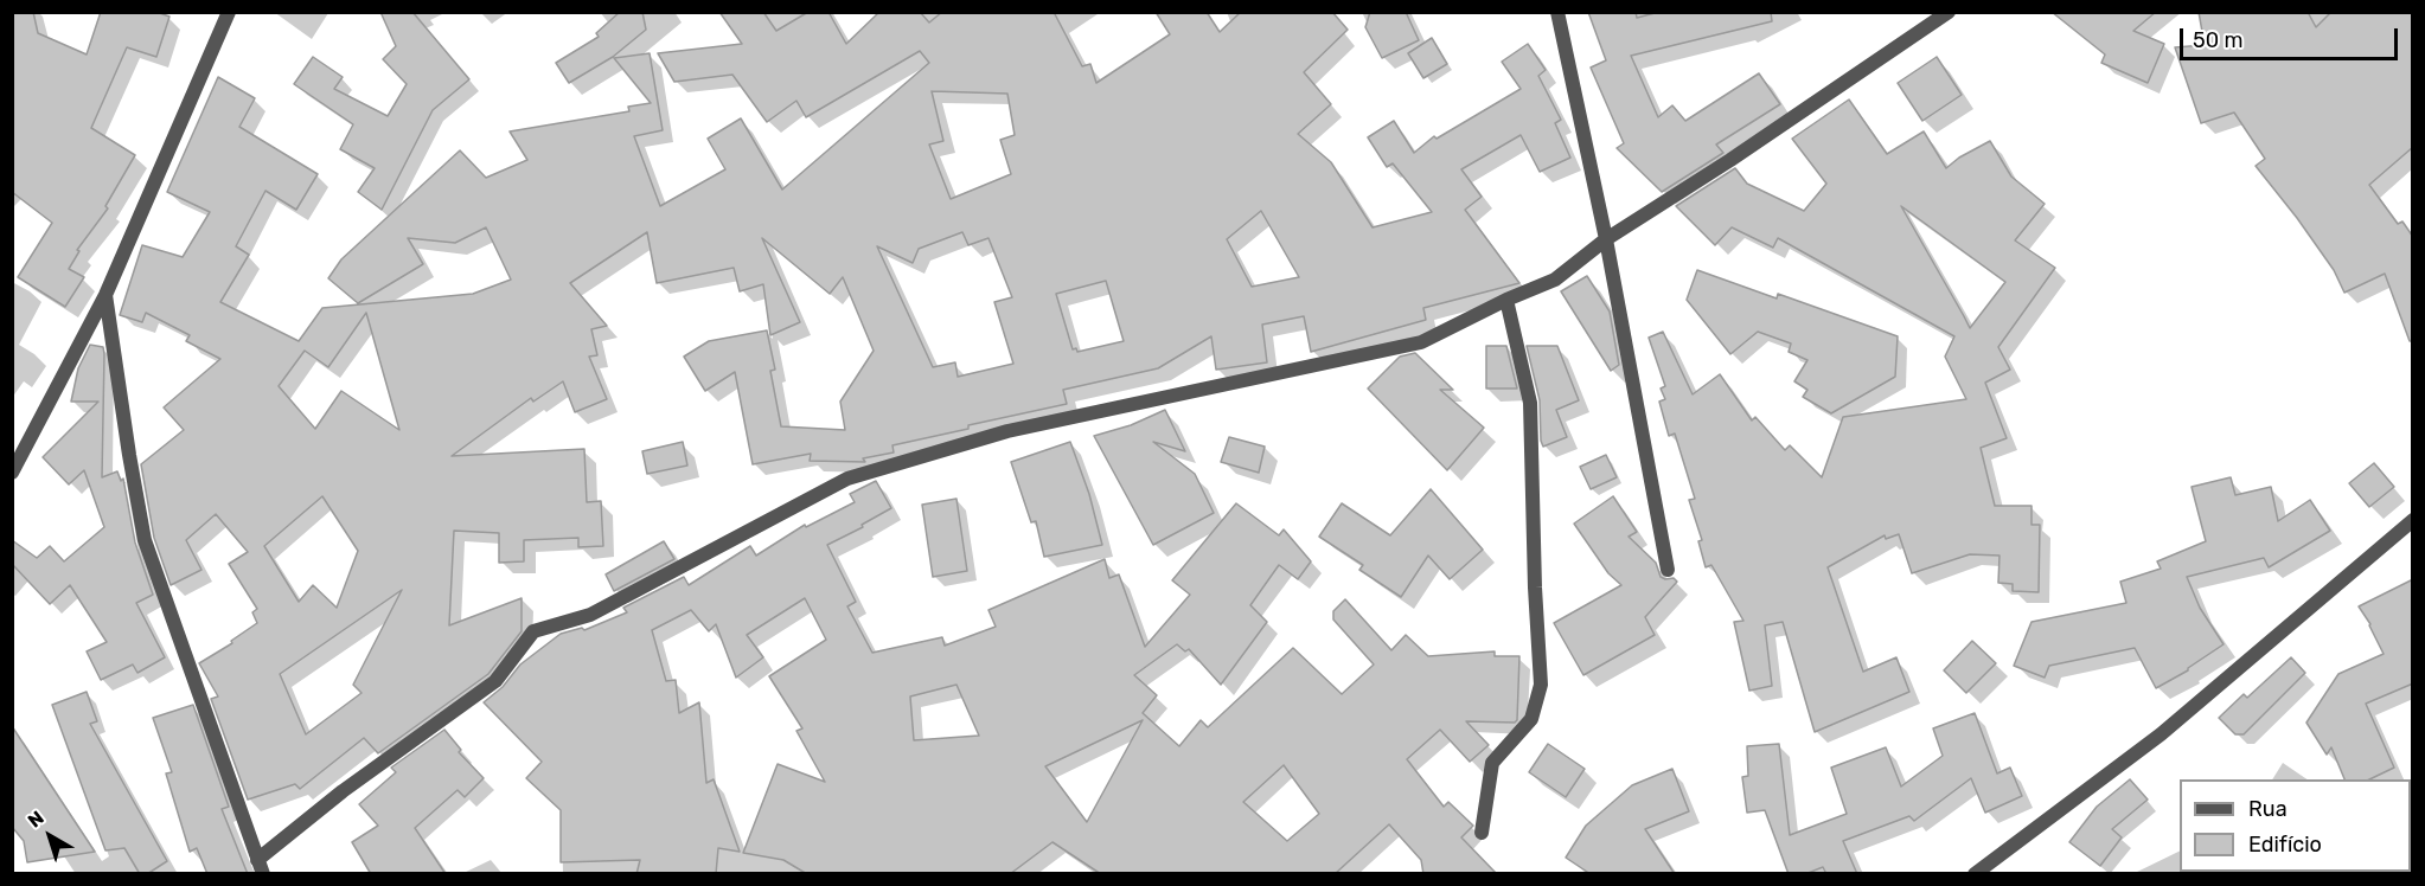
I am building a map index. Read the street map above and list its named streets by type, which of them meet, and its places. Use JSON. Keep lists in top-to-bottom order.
{
  "legend": ["Rua", "Edifício"],
  "scale_bar": "50 m",
  "north": "top left"
}
